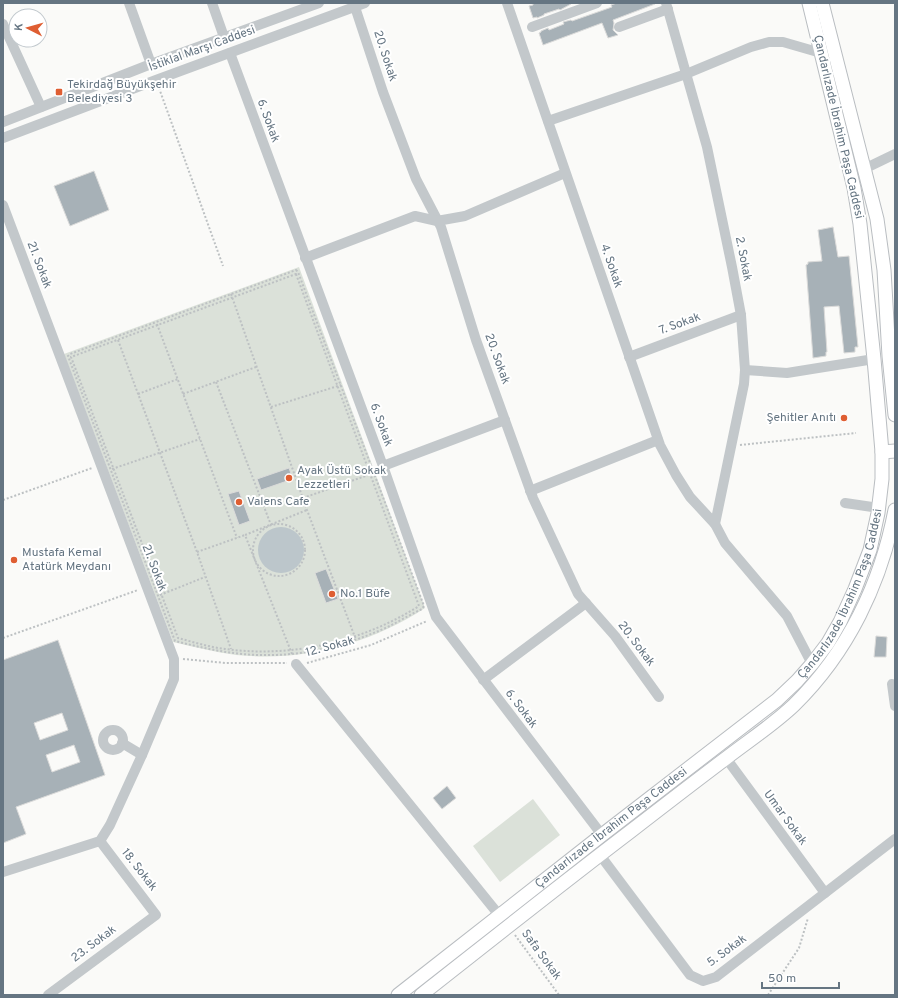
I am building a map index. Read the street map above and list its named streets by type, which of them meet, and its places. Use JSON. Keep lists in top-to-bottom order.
{
  "streets": {
    "main road": ["Çandarlızade İbrahim Paşa Caddesi"],
    "street": [
      "İstiklal Marşı Caddesi",
      "20. Sokak",
      "6. Sokak",
      "2. Sokak",
      "21. Sokak",
      "4. Sokak",
      "7. Sokak",
      "Umar Sokak",
      "18. Sokak",
      "23. Sokak",
      "5. Sokak"
    ],
    "path": ["12. Sokak", "Safa Sokak"]
  },
  "crossings": [
    ["İstiklal Marşı Caddesi", "20. Sokak"],
    ["İstiklal Marşı Caddesi", "6. Sokak"],
    ["6. Sokak", "Çandarlızade İbrahim Paşa Caddesi"],
    ["6. Sokak", "12. Sokak"],
    ["Çandarlızade İbrahim Paşa Caddesi", "4. Sokak"],
    ["Çandarlızade İbrahim Paşa Caddesi", "Umar Sokak"],
    ["Çandarlızade İbrahim Paşa Caddesi", "5. Sokak"],
    ["Çandarlızade İbrahim Paşa Caddesi", "Safa Sokak"],
    ["2. Sokak", "4. Sokak"],
    ["2. Sokak", "7. Sokak"],
    ["21. Sokak", "12. Sokak"],
    ["21. Sokak", "18. Sokak"],
    ["4. Sokak", "7. Sokak"],
    ["Umar Sokak", "5. Sokak"],
    ["18. Sokak", "23. Sokak"]
  ],
  "places": {
    "transit": ["Tekirdağ Büyükşehir Belediyesi 3"],
    "other": [
      "Şehitler Anıtı",
      "Ayak Üstü Sokak Lezzetleri",
      "Valens Cafe",
      "Mustafa Kemal Atatürk Meydanı",
      "No.1 Büfe"
    ]
  },
  "scale_bar": "50 m",
  "north": "left"
}
